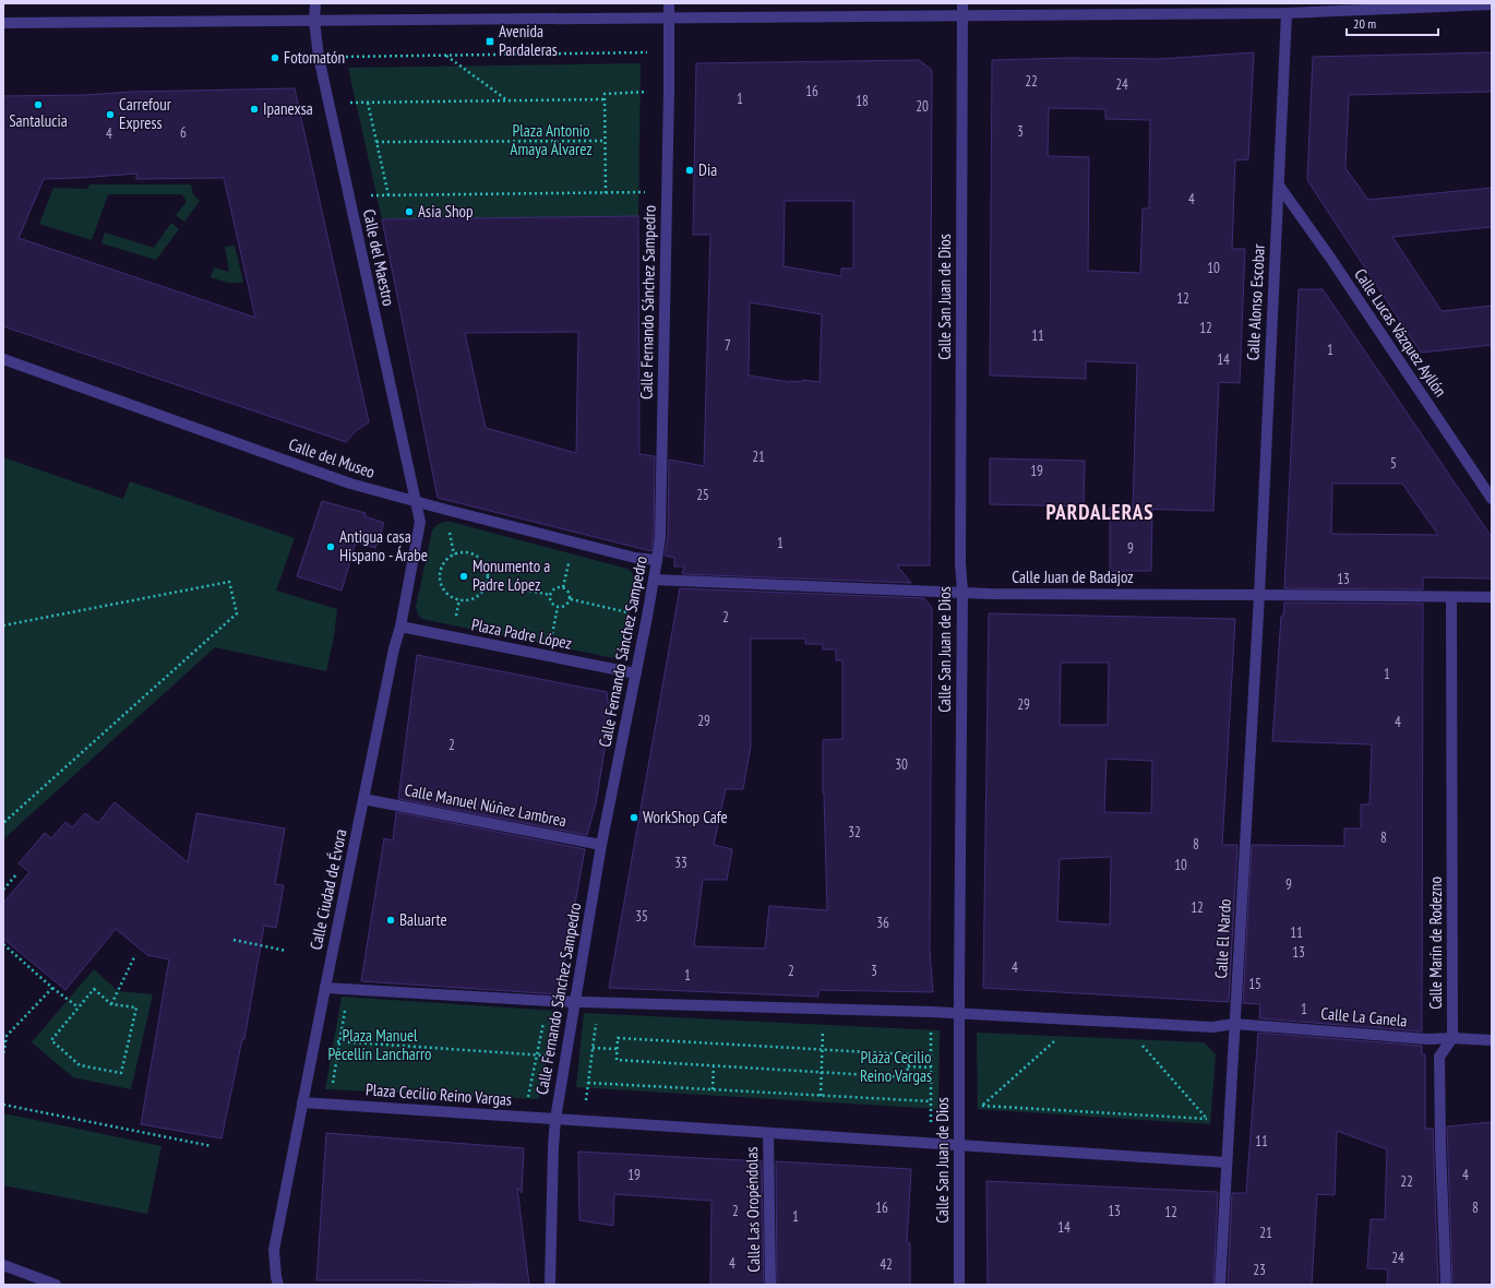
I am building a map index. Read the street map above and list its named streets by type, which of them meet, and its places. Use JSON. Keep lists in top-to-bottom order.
{
  "streets": {
    "street": [
      "Calle del Maestro",
      "Calle San Juan de Dios",
      "Calle Fernando Sánchez Sampedro",
      "Calle Alonso Escobar",
      "Calle Lucas Vázquez Ayllón",
      "Calle del Museo",
      "Calle Juan de Badajoz",
      "Plaza Padre López",
      "Calle Manuel Núñez Lambrea",
      "Calle Ciudad de Évora",
      "Calle El Nardo",
      "Calle Marín de Rodezno",
      "Calle La Canela",
      "Plaza Cecilio Reino Vargas",
      "Calle Las Oropéndolas"
    ]
  },
  "crossings": [
    ["Calle del Maestro", "Calle del Museo"],
    ["Calle del Maestro", "Calle Ciudad de Évora"],
    ["Calle San Juan de Dios", "Calle Juan de Badajoz"],
    ["Calle San Juan de Dios", "Plaza Cecilio Reino Vargas"],
    ["Calle Fernando Sánchez Sampedro", "Calle del Museo"],
    ["Calle Fernando Sánchez Sampedro", "Calle Juan de Badajoz"],
    ["Calle Fernando Sánchez Sampedro", "Plaza Padre López"],
    ["Calle Fernando Sánchez Sampedro", "Calle Manuel Núñez Lambrea"],
    ["Calle Fernando Sánchez Sampedro", "Plaza Cecilio Reino Vargas"],
    ["Calle Alonso Escobar", "Calle Lucas Vázquez Ayllón"],
    ["Calle Alonso Escobar", "Calle Juan de Badajoz"],
    ["Calle Alonso Escobar", "Calle El Nardo"],
    ["Calle del Museo", "Calle Ciudad de Évora"],
    ["Calle Juan de Badajoz", "Calle El Nardo"],
    ["Calle Juan de Badajoz", "Calle Marín de Rodezno"],
    ["Plaza Padre López", "Calle Ciudad de Évora"],
    ["Calle Manuel Núñez Lambrea", "Calle Ciudad de Évora"],
    ["Calle Ciudad de Évora", "Plaza Cecilio Reino Vargas"],
    ["Calle El Nardo", "Calle La Canela"],
    ["Calle El Nardo", "Plaza Cecilio Reino Vargas"],
    ["Calle Marín de Rodezno", "Calle La Canela"],
    ["Plaza Cecilio Reino Vargas", "Calle Las Oropéndolas"]
  ],
  "districts": ["PARDALERAS"],
  "parks": ["Plaza Antonio Amaya Álvarez", "Plaza Manuel Pecellín Lancharro", "Plaza Cecilio Reino Vargas"],
  "places": {
    "transit": ["Avenida Pardaleras"],
    "other": [
      "Fotomatón",
      "Santalucia",
      "Ipanexsa",
      "Carrefour Express",
      "Dia",
      "Asia Shop",
      "Antigua casa Hispano - Árabe",
      "Monumento a Padre López",
      "WorkShop Cafe",
      "Baluarte"
    ]
  },
  "house_numbers": [
    "22",
    "24",
    "16",
    "1",
    "18",
    "20",
    "3",
    "6",
    "4",
    "4",
    "10",
    "12",
    "12",
    "11",
    "7",
    "1",
    "14",
    "21",
    "5",
    "19",
    "25",
    "1",
    "9",
    "13",
    "2",
    "1",
    "29",
    "29",
    "4",
    "2",
    "30",
    "32",
    "8",
    "8",
    "33",
    "10",
    "9",
    "12",
    "35",
    "36",
    "11",
    "13",
    "4",
    "2",
    "3",
    "1",
    "15",
    "1",
    "11",
    "19",
    "4",
    "22",
    "16",
    "8",
    "2",
    "13",
    "12",
    "1",
    "14",
    "21",
    "24",
    "4",
    "42",
    "23"
  ],
  "scale_bar": "20 m"
}
